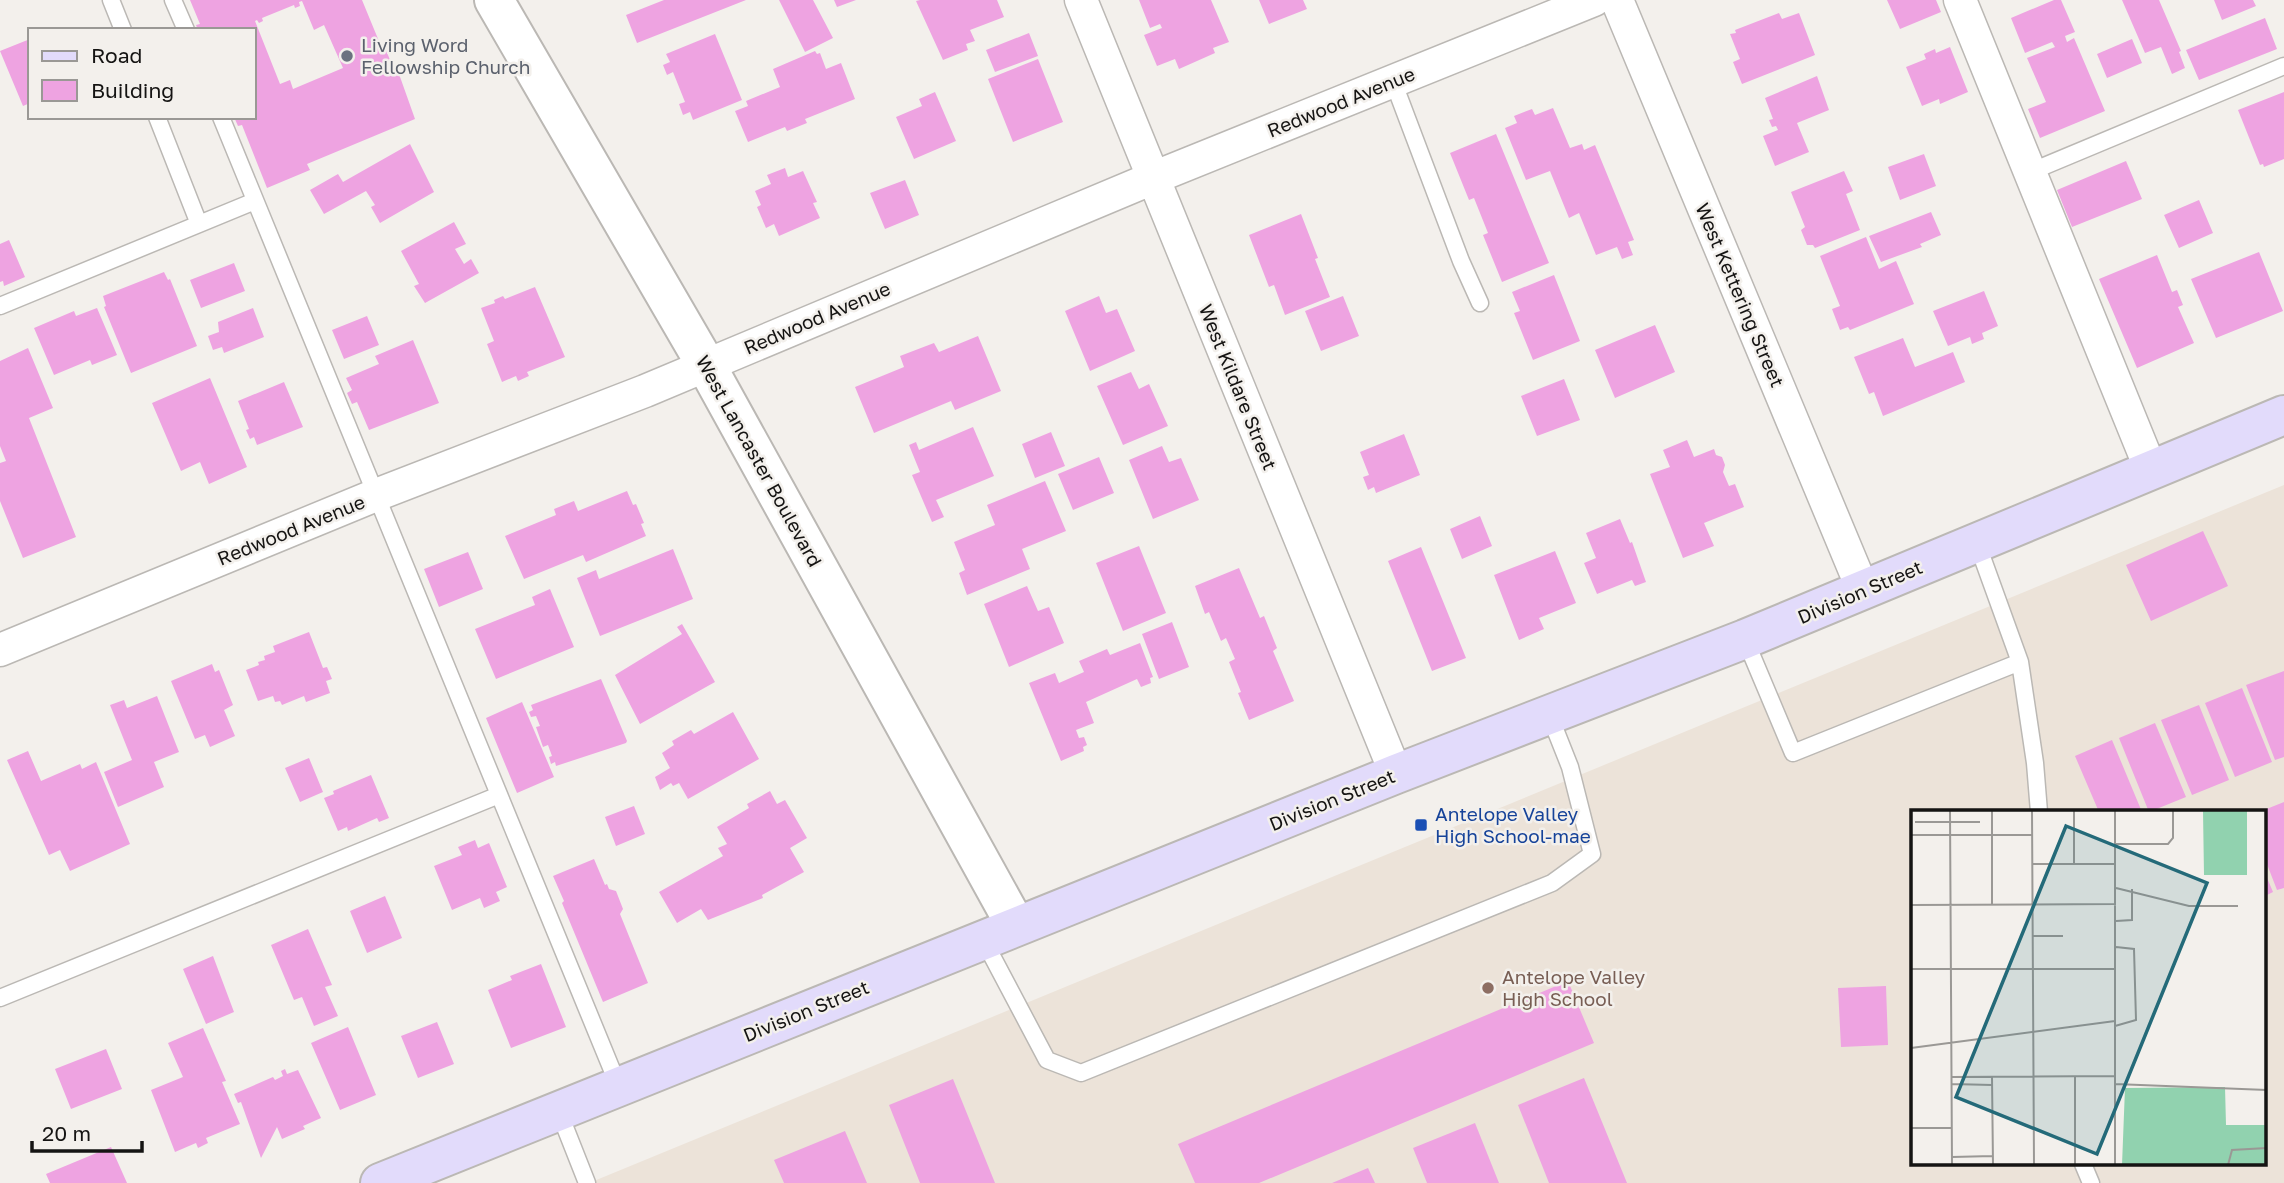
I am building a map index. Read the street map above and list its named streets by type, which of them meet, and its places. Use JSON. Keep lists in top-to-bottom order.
{
  "streets": {
    "main road": ["Division Street"],
    "street": [
      "Redwood Avenue",
      "West Kettering Street",
      "West Kildare Street",
      "West Lancaster Boulevard"
    ]
  },
  "crossings": [
    ["Redwood Avenue", "West Kildare Street"],
    ["Redwood Avenue", "West Lancaster Boulevard"],
    ["West Kettering Street", "Division Street"],
    ["West Kildare Street", "Division Street"],
    ["West Lancaster Boulevard", "Division Street"]
  ],
  "places": {
    "other": ["Living Word Fellowship Church", "Antelope Valley High School"],
    "transit": ["Antelope Valley High School-mae"]
  },
  "legend": ["Road", "Building"],
  "scale_bar": "20 m"
}
